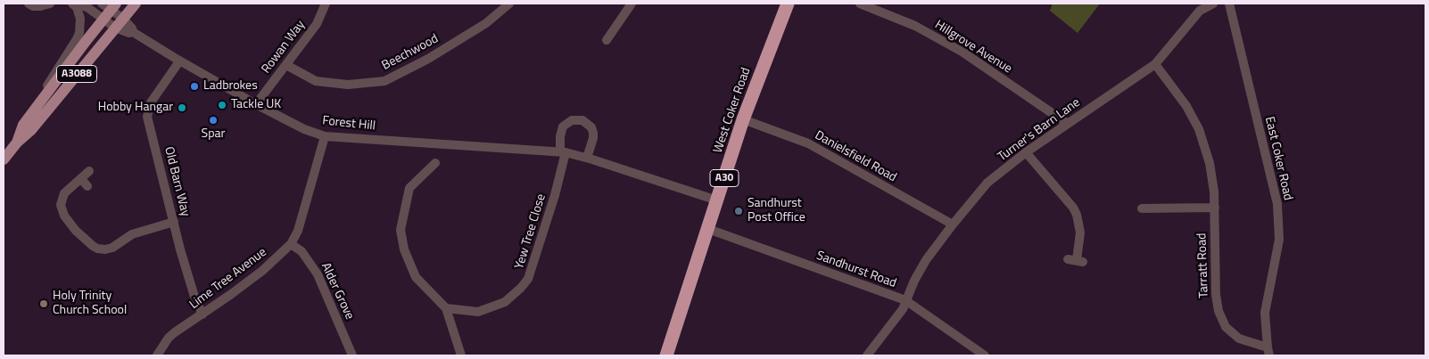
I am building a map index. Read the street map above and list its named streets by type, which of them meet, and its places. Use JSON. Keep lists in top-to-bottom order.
{
  "streets": {
    "highway": ["West Coker Road", "A30"],
    "main road": ["A3088"],
    "street": [
      "Rowan Way",
      "Hillgrove Avenue",
      "Beechwood",
      "Forest Hill",
      "Turner's Barn Lane",
      "Danielsfield Road",
      "East Coker Road",
      "Old Barn Way",
      "Yew Tree Close",
      "Tarratt Road",
      "Sandhurst Road",
      "Lime Tree Avenue",
      "Alder Grove"
    ]
  },
  "crossings": [
    ["Rowan Way", "Beechwood"],
    ["Rowan Way", "Forest Hill"],
    ["Hillgrove Avenue", "Turner's Barn Lane"],
    ["A3088", "Forest Hill"],
    ["West Coker Road", "Forest Hill"],
    ["West Coker Road", "Danielsfield Road"],
    ["West Coker Road", "Sandhurst Road"],
    ["Forest Hill", "Old Barn Way"],
    ["Forest Hill", "Yew Tree Close"],
    ["Forest Hill", "Lime Tree Avenue"],
    ["Turner's Barn Lane", "Danielsfield Road"],
    ["Turner's Barn Lane", "Tarratt Road"],
    ["Turner's Barn Lane", "Sandhurst Road"],
    ["East Coker Road", "Tarratt Road"],
    ["Old Barn Way", "Lime Tree Avenue"],
    ["Lime Tree Avenue", "Alder Grove"]
  ],
  "places": [
    "Ladbrokes",
    "Tackle UK",
    "Hobby Hangar",
    "Spar",
    "Sandhurst Post Office",
    "Holy Trinity Church School"
  ]
}
